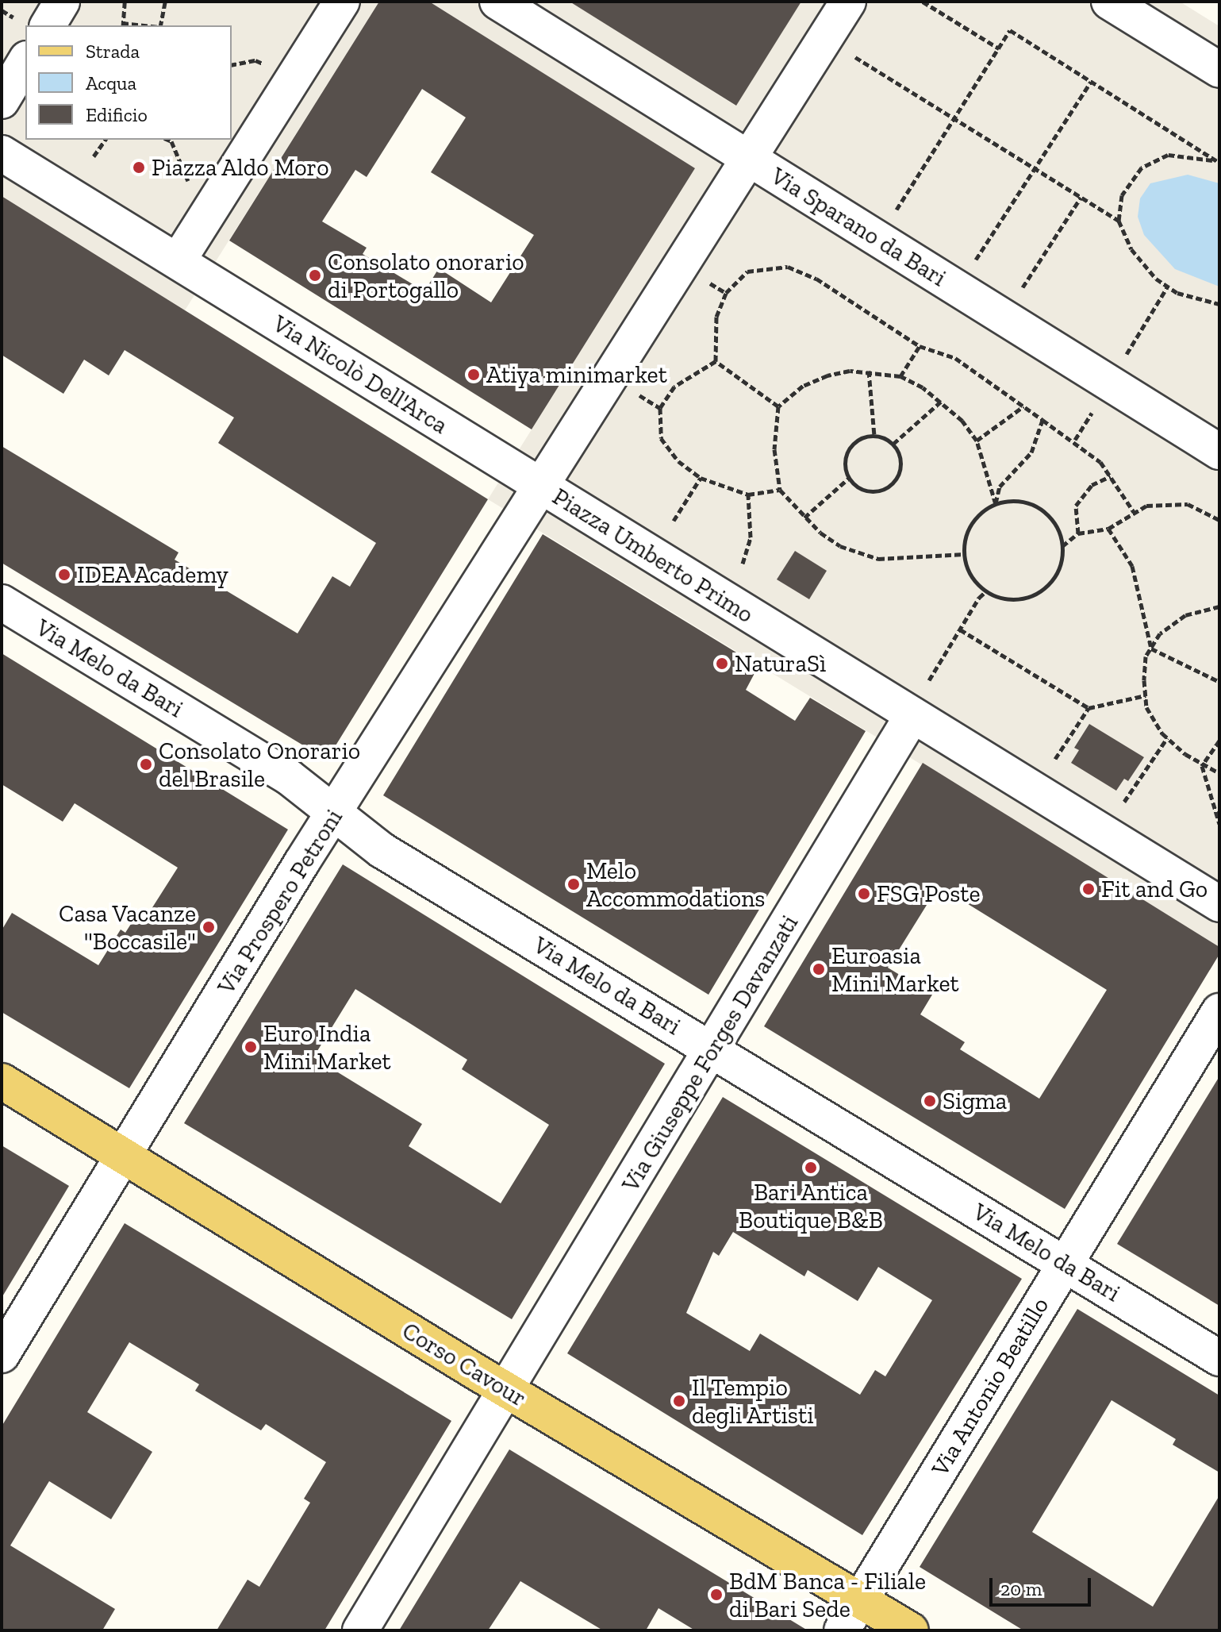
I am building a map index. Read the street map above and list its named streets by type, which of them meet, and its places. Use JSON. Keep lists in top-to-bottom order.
{
  "streets": {
    "main road": ["Corso Cavour"],
    "street": [
      "Via Sparano da Bari",
      "Via Nicolò Dell'Arca",
      "Piazza Umberto Primo",
      "Via Melo da Bari",
      "Via Prospero Petroni",
      "Via Giuseppe Forges Davanzati",
      "Via Antonio Beatillo"
    ]
  },
  "crossings": [
    ["Via Sparano da Bari", "Piazza Umberto Primo"],
    ["Via Nicolò Dell'Arca", "Piazza Umberto Primo"],
    ["Via Nicolò Dell'Arca", "Via Prospero Petroni"],
    ["Piazza Umberto Primo", "Via Prospero Petroni"],
    ["Piazza Umberto Primo", "Via Giuseppe Forges Davanzati"],
    ["Via Melo da Bari", "Via Prospero Petroni"],
    ["Via Melo da Bari", "Via Giuseppe Forges Davanzati"],
    ["Via Melo da Bari", "Via Antonio Beatillo"],
    ["Via Prospero Petroni", "Corso Cavour"],
    ["Via Giuseppe Forges Davanzati", "Corso Cavour"],
    ["Corso Cavour", "Via Antonio Beatillo"]
  ],
  "places": [
    "Piazza Aldo Moro",
    "Consolato onorario di Portogallo",
    "Atiya minimarket",
    "IDEA Academy",
    "NaturaSì",
    "Consolato Onorario del Brasile",
    "Melo Accommodations",
    "Fit and Go",
    "FSG Poste",
    "Casa Vacanze \"Boccasile\"",
    "Euroasia Mini Market",
    "Euro India Mini Market",
    "Sigma",
    "Bari Antica Boutique B&B",
    "Il Tempio degli Artisti",
    "BdM Banca - Filiale di Bari Sede"
  ],
  "legend": ["Strada", "Acqua", "Edificio"],
  "scale_bar": "20 m"
}
